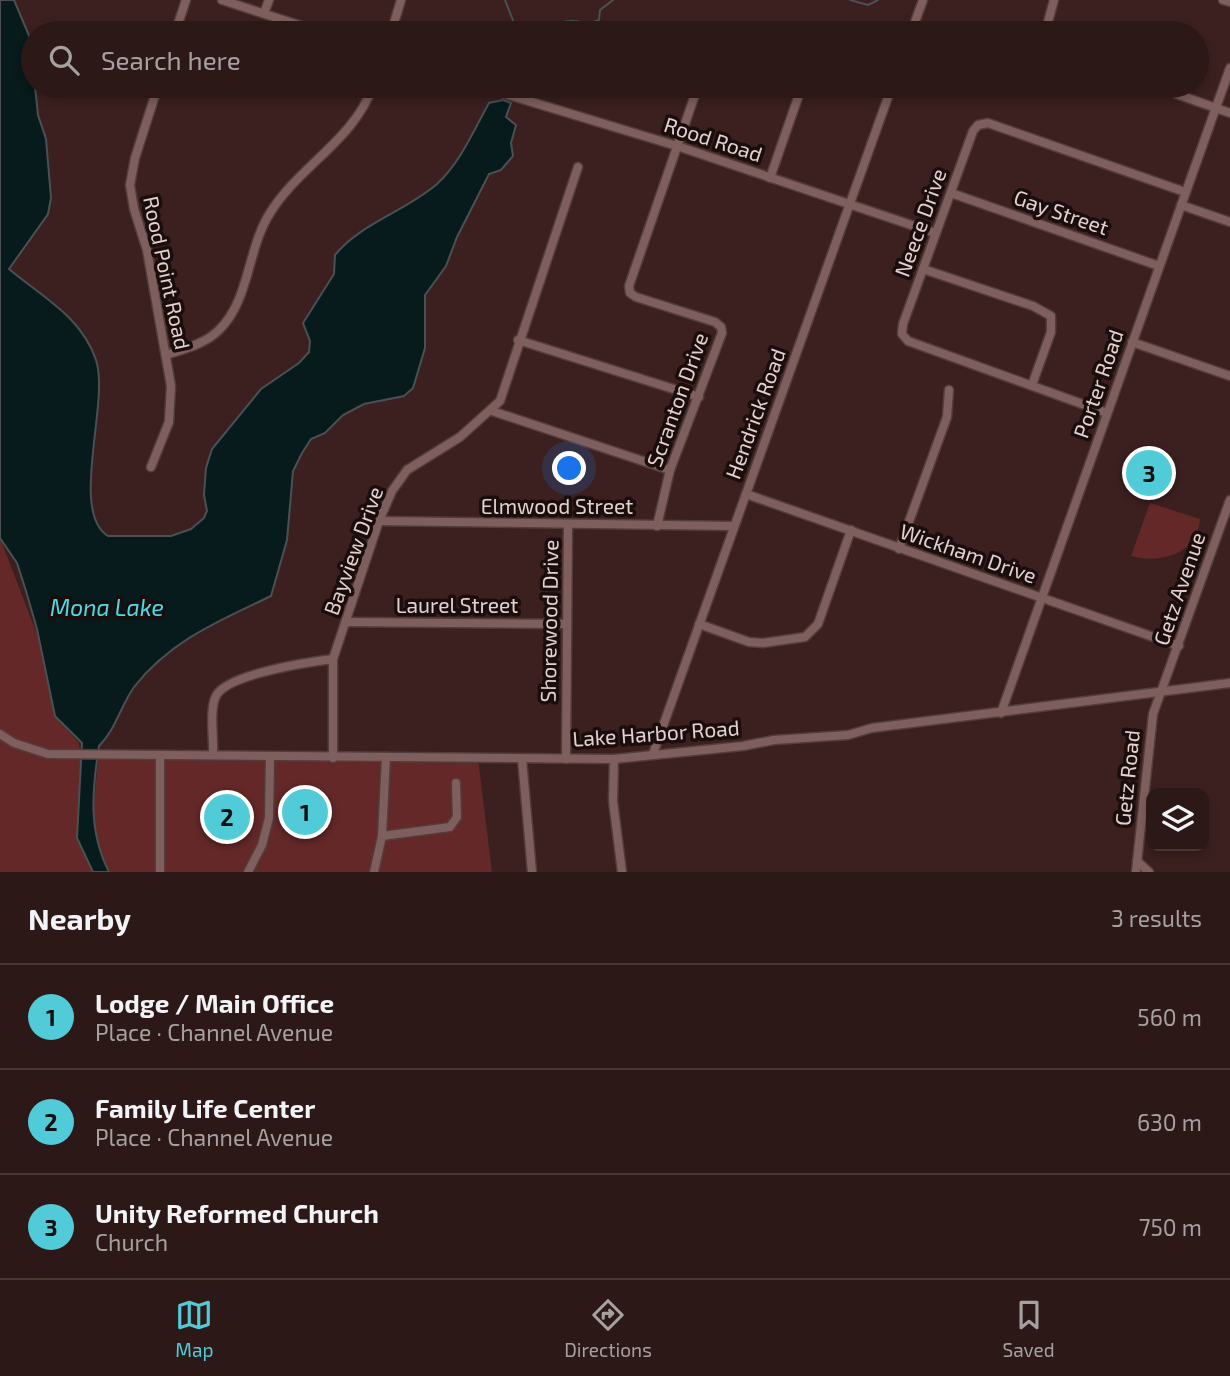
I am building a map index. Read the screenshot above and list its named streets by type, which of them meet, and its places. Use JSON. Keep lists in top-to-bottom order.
{
  "streets": {
    "street": [
      "Rood Road",
      "Gay Street",
      "Neece Drive",
      "Rood Point Road",
      "Porter Road",
      "Scranton Drive",
      "Hendrick Road",
      "Elmwood Street",
      "Bayview Drive",
      "Wickham Drive",
      "Getz Avenue",
      "Laurel Street",
      "Shorewood Drive",
      "Lake Harbor Road",
      "Getz Road"
    ]
  },
  "crossings": [
    ["Rood Road", "Neece Drive"],
    ["Rood Road", "Scranton Drive"],
    ["Rood Road", "Hendrick Road"],
    ["Gay Street", "Neece Drive"],
    ["Gay Street", "Porter Road"],
    ["Neece Drive", "Porter Road"],
    ["Porter Road", "Wickham Drive"],
    ["Porter Road", "Lake Harbor Road"],
    ["Scranton Drive", "Elmwood Street"],
    ["Hendrick Road", "Elmwood Street"],
    ["Hendrick Road", "Wickham Drive"],
    ["Hendrick Road", "Lake Harbor Road"],
    ["Elmwood Street", "Bayview Drive"],
    ["Elmwood Street", "Shorewood Drive"],
    ["Bayview Drive", "Laurel Street"],
    ["Bayview Drive", "Lake Harbor Road"],
    ["Wickham Drive", "Getz Avenue"],
    ["Getz Avenue", "Lake Harbor Road"],
    ["Getz Avenue", "Getz Road"],
    ["Laurel Street", "Shorewood Drive"],
    ["Shorewood Drive", "Lake Harbor Road"],
    ["Lake Harbor Road", "Getz Road"]
  ],
  "water": ["Mona Lake"],
  "page": {
    "search": "Search here",
    "pins": ["3", "1", "2"],
    "heading": ["Nearby", "3 results"],
    "list": [
      {
        "mark": "1",
        "name": "Lodge / Main Office",
        "note": "Place · Channel Avenue",
        "value": "560 m"
      },
      {
        "mark": "2",
        "name": "Family Life Center",
        "note": "Place · Channel Avenue",
        "value": "630 m"
      },
      {
        "mark": "3",
        "name": "Unity Reformed Church",
        "note": "Church",
        "value": "750 m"
      }
    ],
    "nav": ["Map", "Directions", "Saved"]
  }
}
